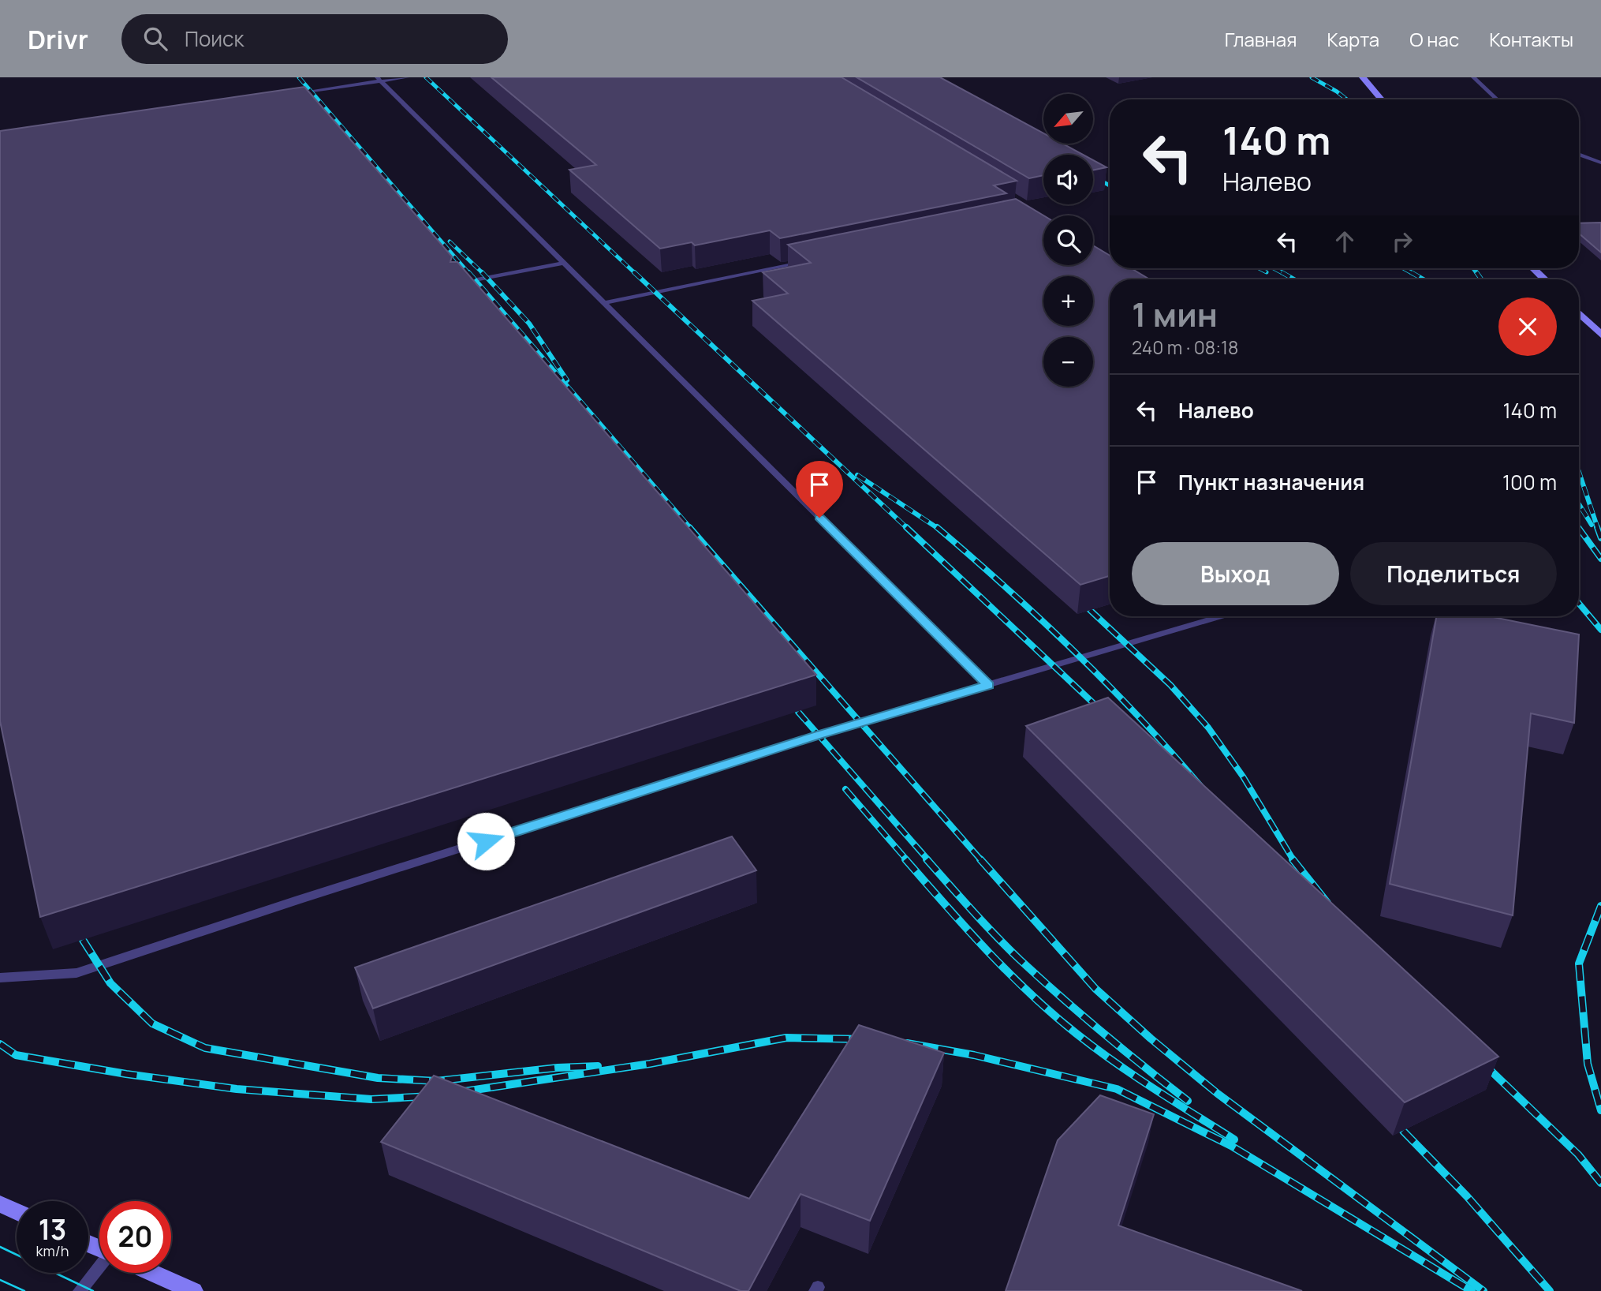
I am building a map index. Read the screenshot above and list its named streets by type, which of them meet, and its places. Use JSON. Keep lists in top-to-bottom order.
{
  "north": "bottom left",
  "page": {
    "header": "Drivr",
    "search": "Поиск",
    "nav": [
      "Главная",
      "Карта",
      "О нас",
      "Контакты"
    ],
    "map_buttons": ["+", "−"],
    "turn": ["140 m", "Налево"],
    "heading": ["1 мин", "240 m · 08:18"],
    "list": [
      {
        "name": "Налево",
        "value": "140 m"
      },
      {
        "name": "Пункт назначения",
        "value": "100 m"
      }
    ],
    "buttons": ["Выход", "Поделиться"],
    "speed": "13 km/h",
    "limit": "20"
  }
}
